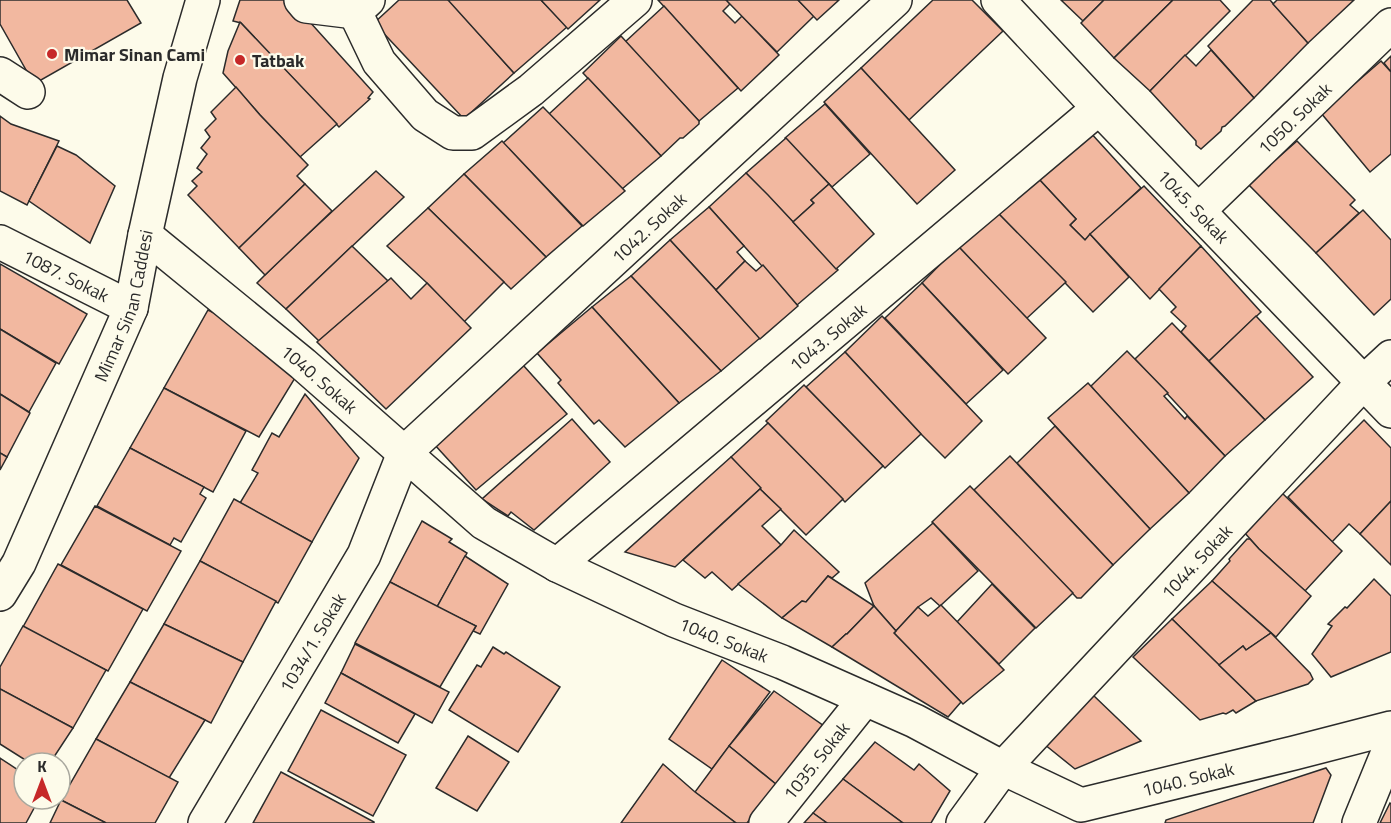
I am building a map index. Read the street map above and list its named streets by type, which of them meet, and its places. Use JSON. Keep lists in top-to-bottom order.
{
  "streets": {
    "street": [
      "1050. Sokak",
      "1045. Sokak",
      "1042. Sokak",
      "1087. Sokak",
      "Mimar Sinan Caddesi",
      "1043. Sokak",
      "1040. Sokak",
      "1044. Sokak",
      "1034/1. Sokak",
      "1035. Sokak"
    ]
  },
  "crossings": [
    ["1050. Sokak", "1045. Sokak"],
    ["1045. Sokak", "1043. Sokak"],
    ["1045. Sokak", "1044. Sokak"],
    ["1042. Sokak", "1040. Sokak"],
    ["1042. Sokak", "1034/1. Sokak"],
    ["1087. Sokak", "Mimar Sinan Caddesi"],
    ["Mimar Sinan Caddesi", "1040. Sokak"],
    ["1043. Sokak", "1040. Sokak"],
    ["1040. Sokak", "1044. Sokak"],
    ["1040. Sokak", "1034/1. Sokak"],
    ["1040. Sokak", "1035. Sokak"]
  ],
  "places": ["Mimar Sinan Cami", "Tatbak"],
  "north": "top"
}
